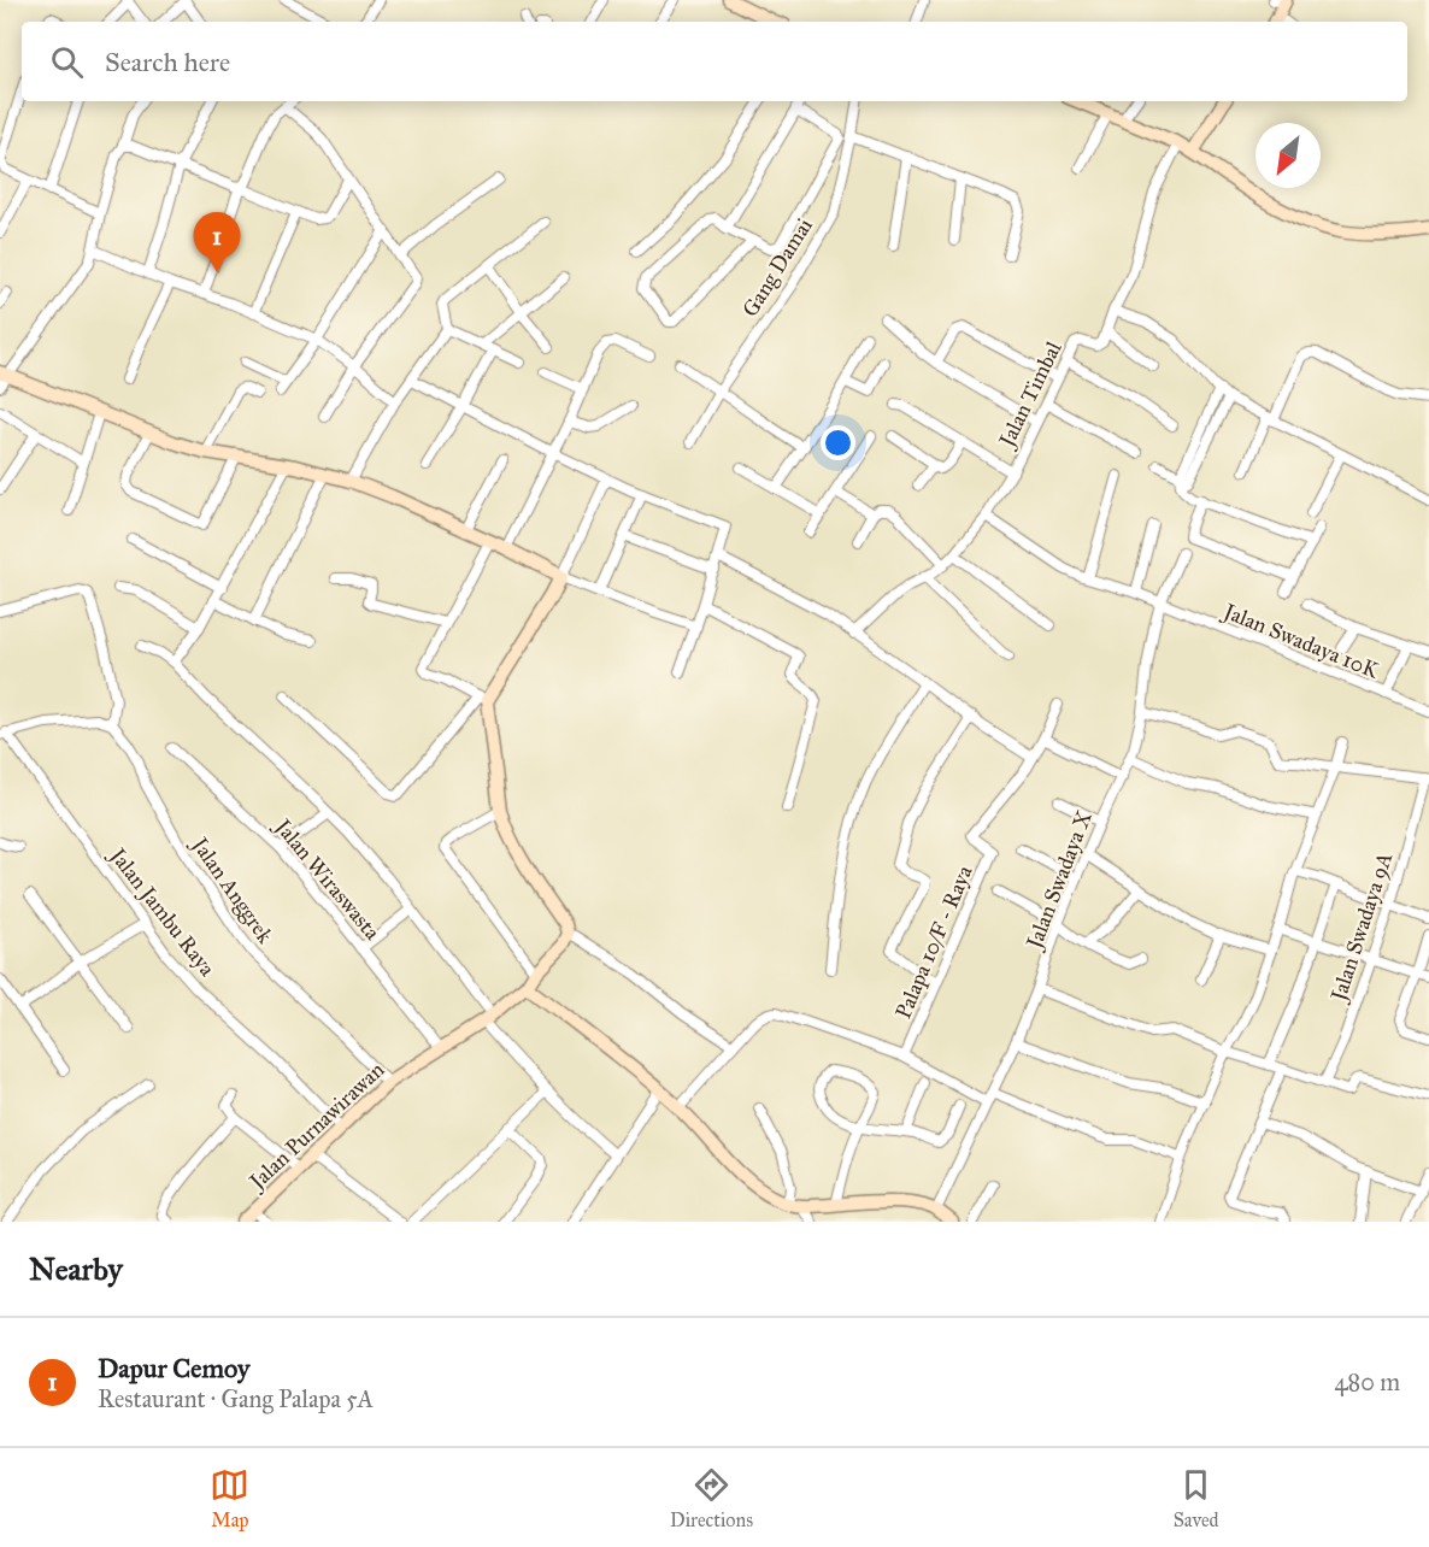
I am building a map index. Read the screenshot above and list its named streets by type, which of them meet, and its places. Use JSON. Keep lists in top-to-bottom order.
{
  "streets": {
    "street": [
      "Gang Damai",
      "Jalan Timbal",
      "Jalan Swadaya 10K",
      "Jalan Wiraswasta",
      "Jalan Swadaya X",
      "Jalan Anggrek",
      "Jalan Jambu Raya",
      "Jalan Swadaya 9A",
      "Palapa 10/F - Raya",
      "Jalan Purnawirawan"
    ]
  },
  "crossings": [
    ["Jalan Timbal", "Jalan Swadaya 10K"],
    ["Jalan Swadaya 10K", "Jalan Swadaya X"],
    ["Jalan Wiraswasta", "Jalan Purnawirawan"],
    ["Jalan Anggrek", "Jalan Purnawirawan"],
    ["Jalan Jambu Raya", "Jalan Purnawirawan"]
  ],
  "north": "bottom left",
  "page": {
    "search": "Search here",
    "pins": "1",
    "heading": "Nearby",
    "list": [
      {
        "mark": "1",
        "name": "Dapur Cemoy",
        "note": "Restaurant · Gang Palapa 5A",
        "value": "480 m"
      }
    ],
    "nav": ["Map", "Directions", "Saved"]
  }
}
